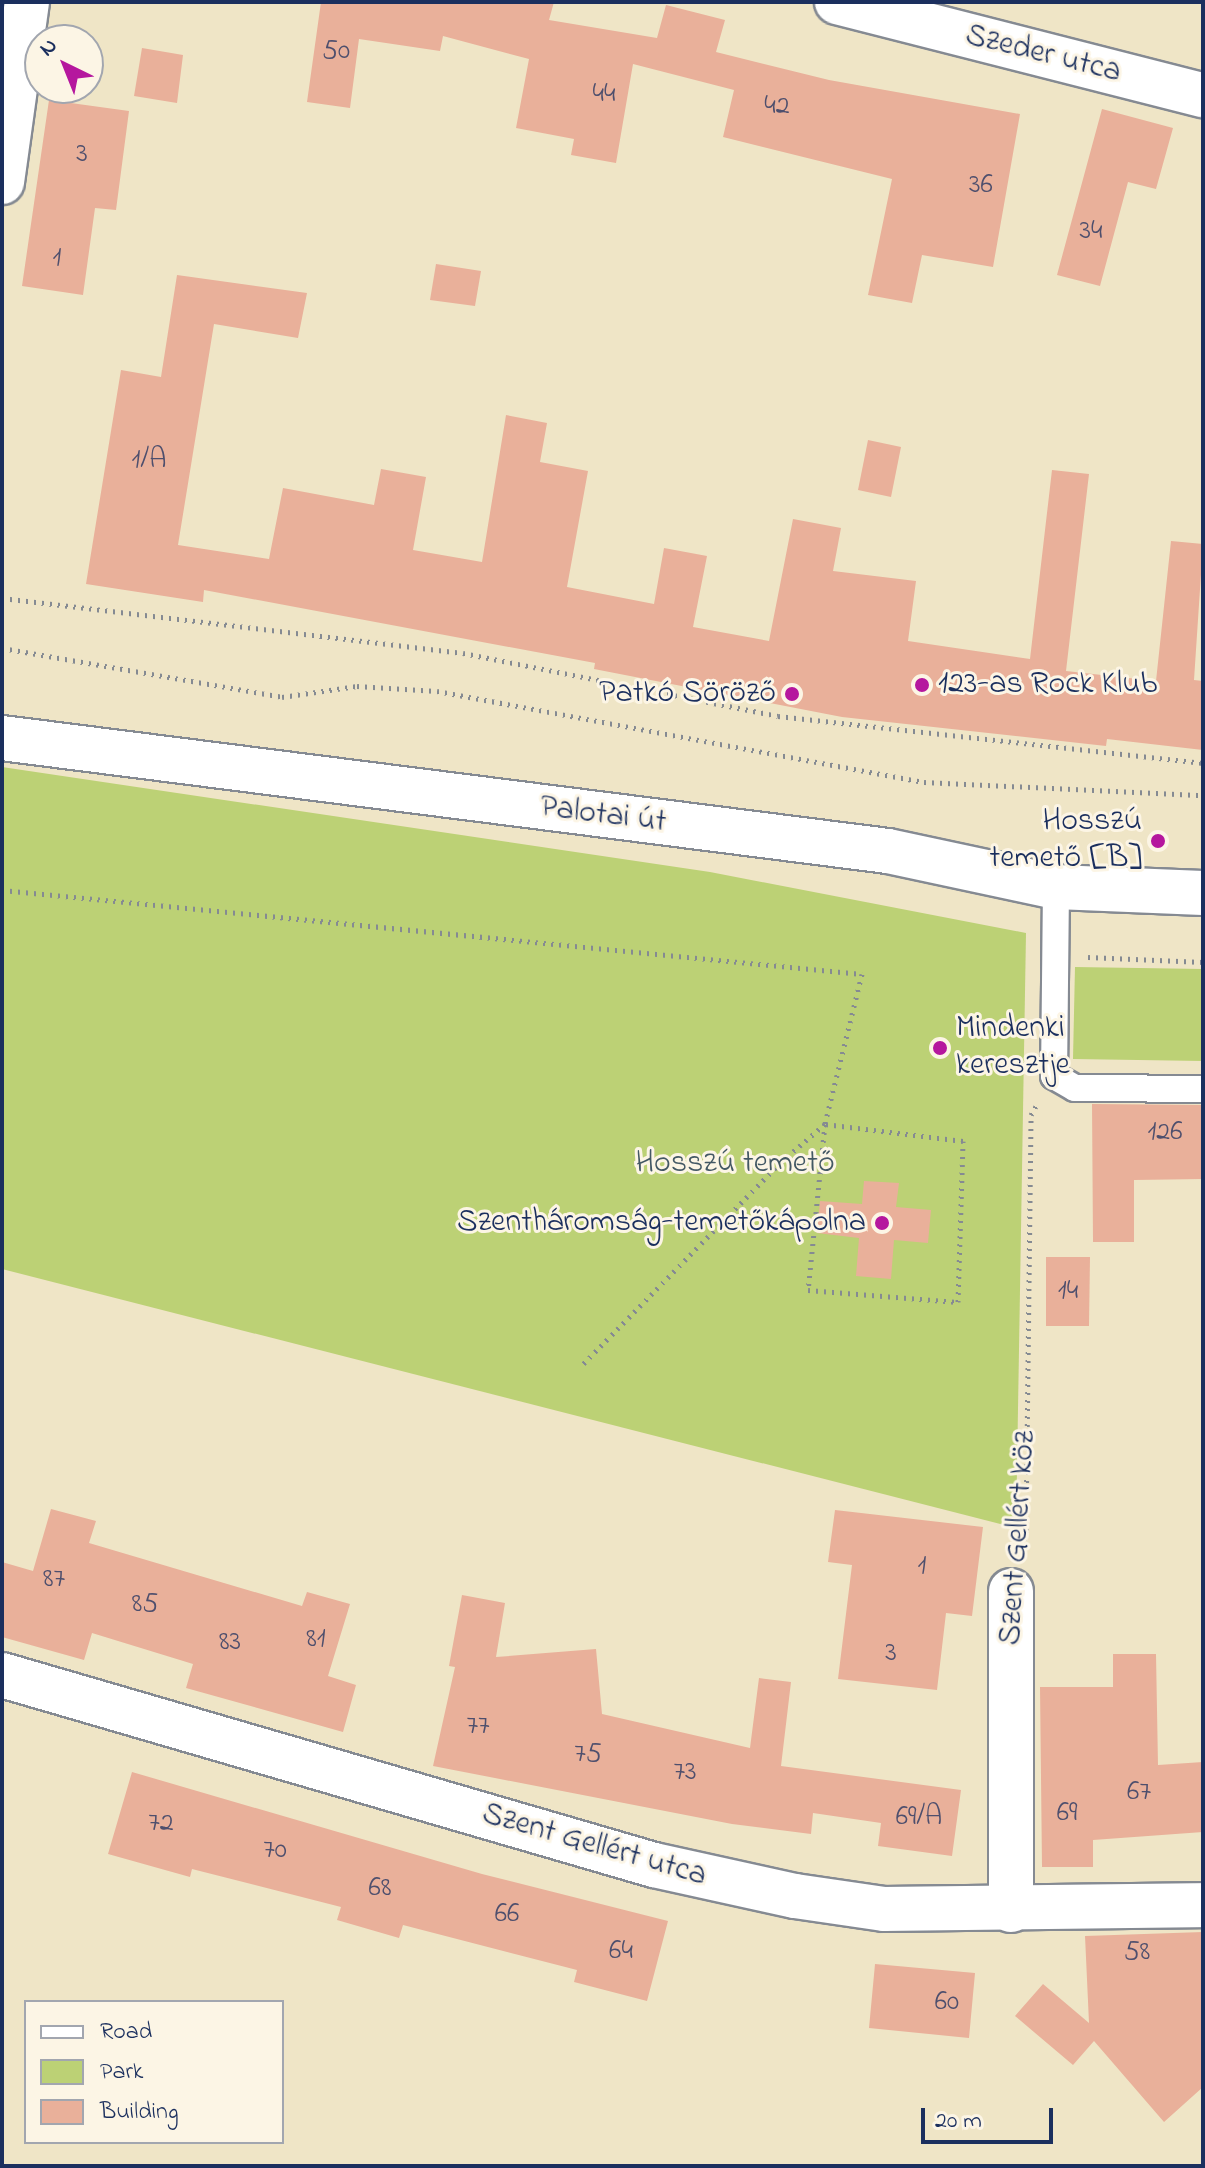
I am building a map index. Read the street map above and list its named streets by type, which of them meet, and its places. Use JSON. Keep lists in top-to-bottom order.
{
  "streets": {
    "street": [
      "Szeder utca",
      "Palotai út",
      "Szent Gellért köz",
      "Szent Gellért utca"
    ]
  },
  "crossings": [
    ["Szent Gellért köz", "Szent Gellért utca"]
  ],
  "parks": ["Hosszú temető"],
  "places": [
    "123-as Rock Klub",
    "Patkó Söröző",
    "Hosszú temető [B]",
    "Mindenki keresztje",
    "Szentháromság-temetőkápolna"
  ],
  "house_numbers": [
    "50",
    "44",
    "42",
    "3",
    "36",
    "34",
    "1",
    "1/A",
    "126",
    "14",
    "1",
    "87",
    "85",
    "81",
    "83",
    "3",
    "77",
    "75",
    "73",
    "67",
    "69",
    "69/A",
    "72",
    "70",
    "68",
    "66",
    "64",
    "58",
    "60"
  ],
  "legend": ["Road", "Park", "Building"],
  "scale_bar": "20 m",
  "north": "top left"
}
